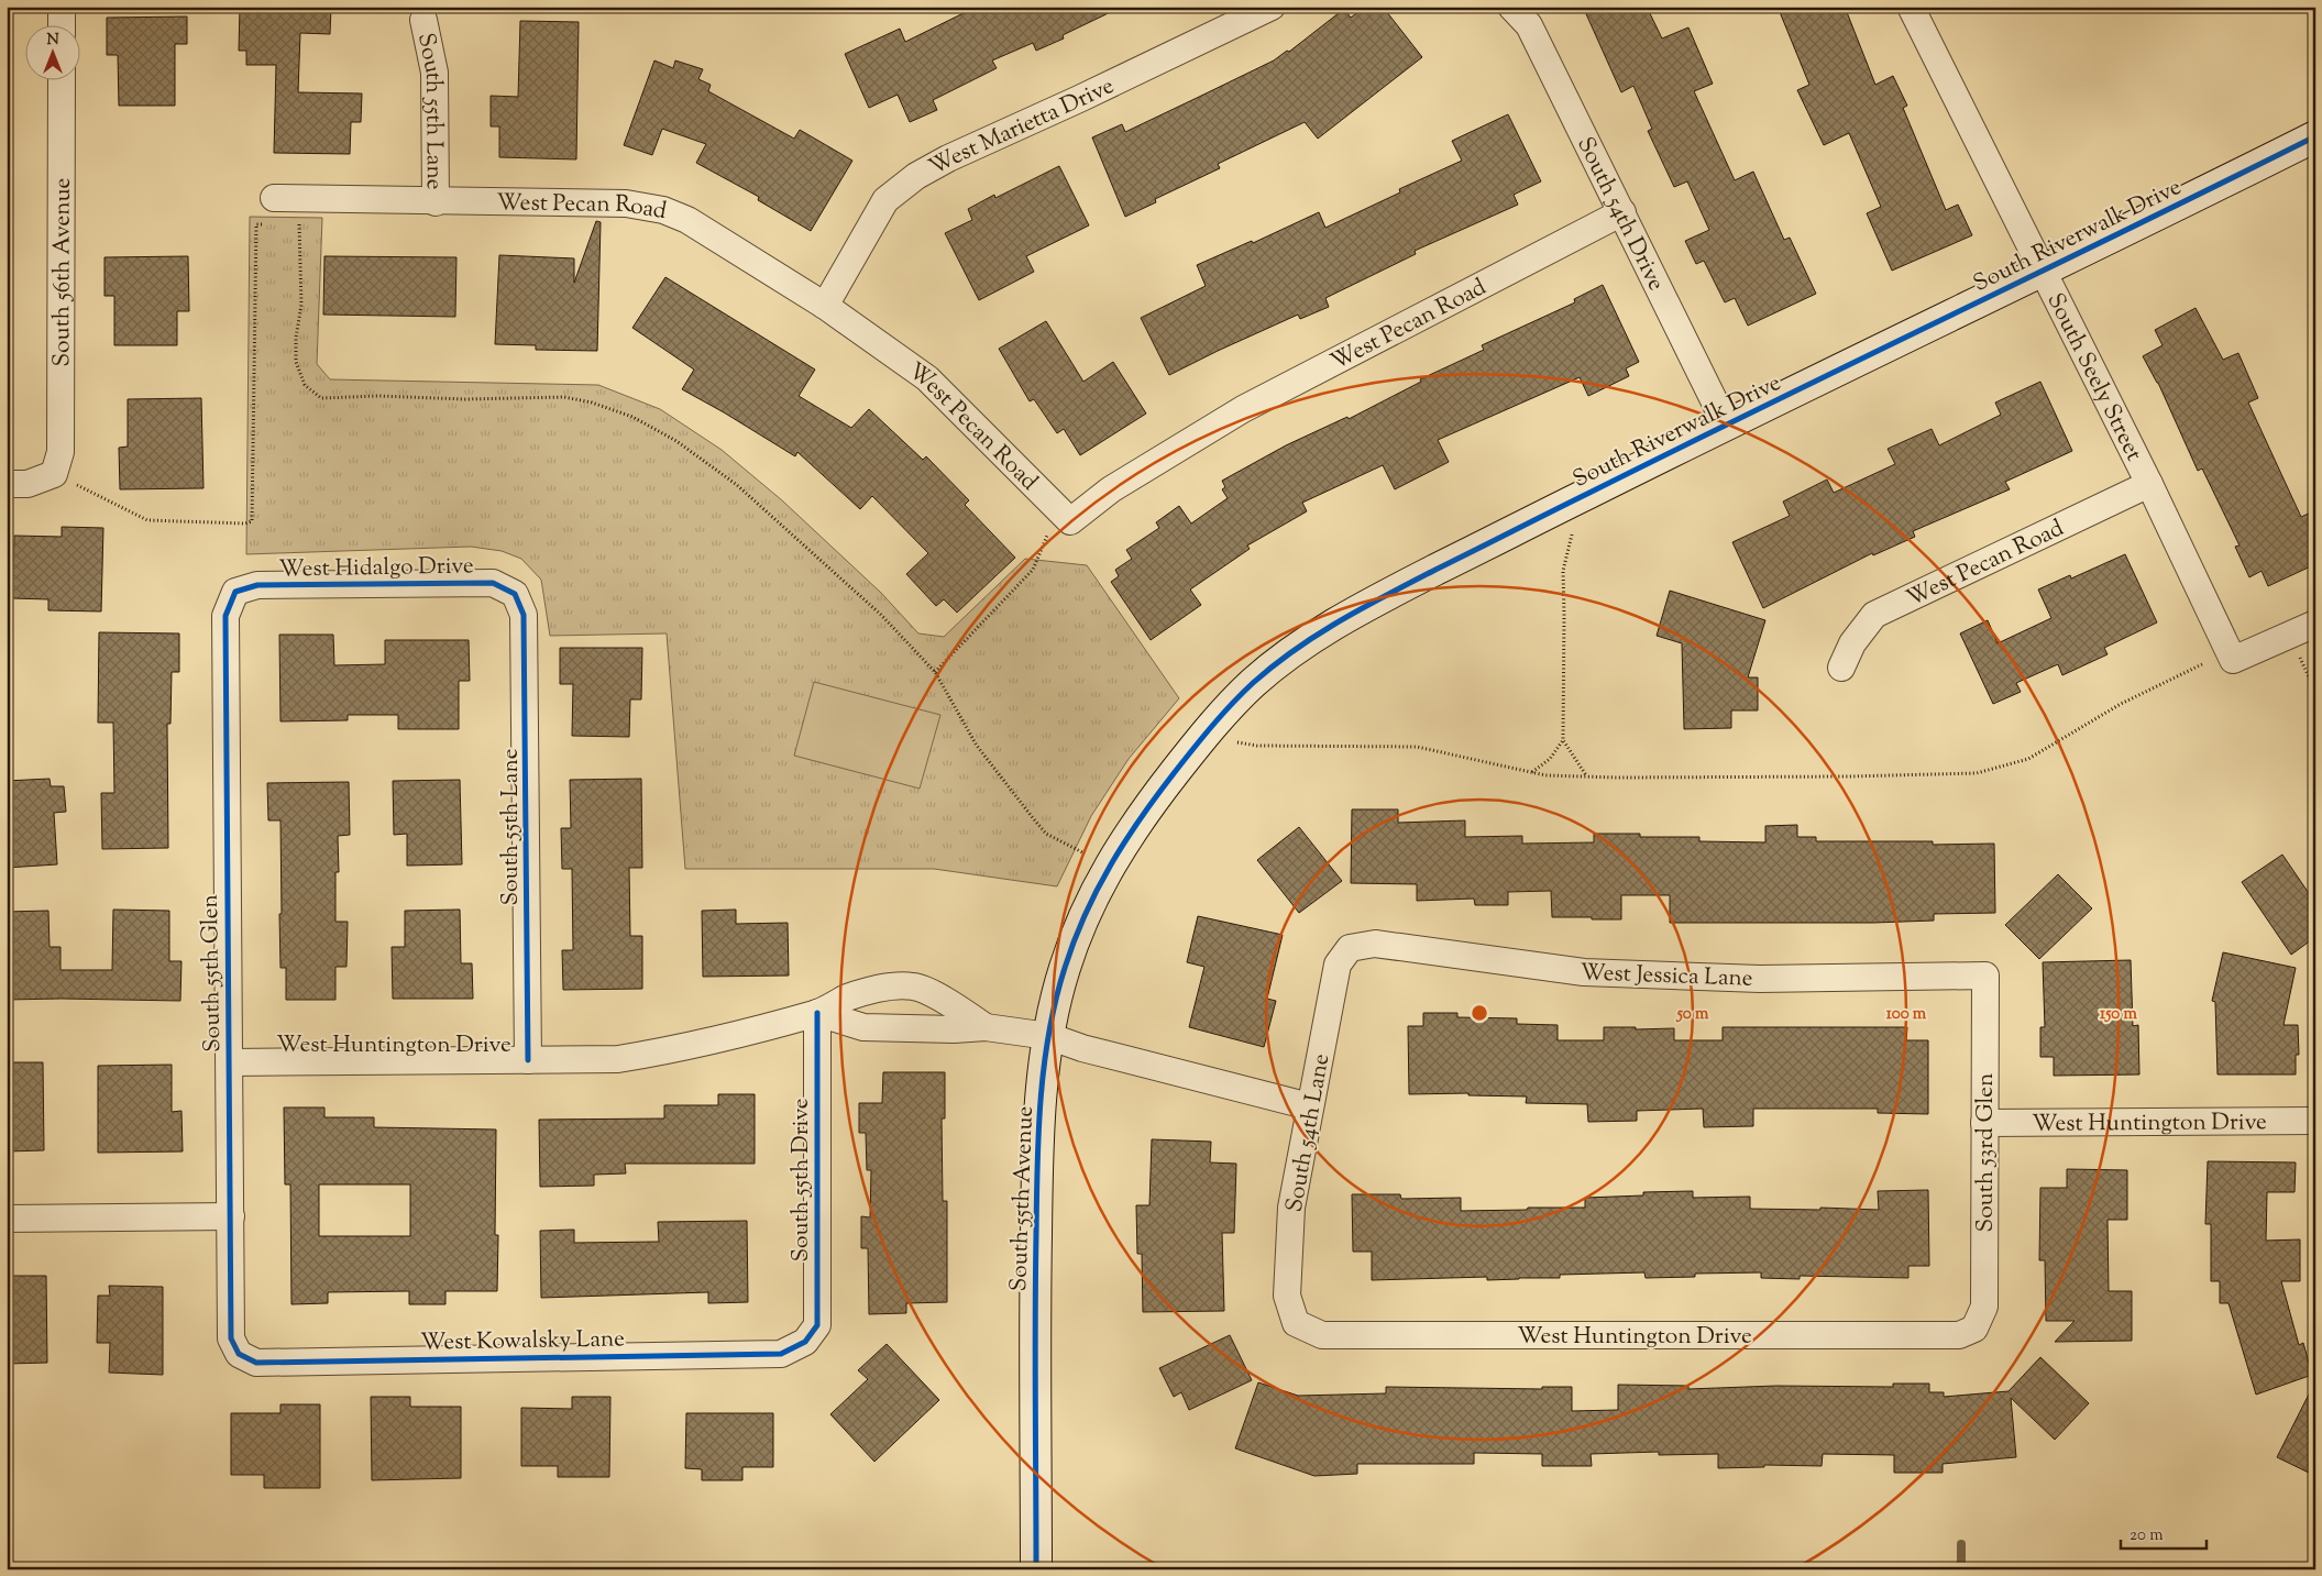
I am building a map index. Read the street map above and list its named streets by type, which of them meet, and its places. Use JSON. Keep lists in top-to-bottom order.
{
  "streets": {
    "street": [
      "South 55th Lane",
      "West Marietta Drive",
      "West Pecan Road",
      "South 54th Drive",
      "South Riverwalk Drive",
      "South 56th Avenue",
      "South Seely Street",
      "West Hidalgo Drive",
      "South 55th Glen",
      "West Jessica Lane",
      "West Huntington Drive",
      "South 54th Lane",
      "South 53rd Glen",
      "South 55th Drive",
      "South 55th Avenue",
      "West Kowalsky Lane"
    ]
  },
  "crossings": [
    ["South 55th Lane", "West Pecan Road"],
    ["South 55th Lane", "West Hidalgo Drive"],
    ["South 55th Lane", "West Huntington Drive"],
    ["West Marietta Drive", "West Pecan Road"],
    ["West Pecan Road", "South 54th Drive"],
    ["West Pecan Road", "South Seely Street"],
    ["South 54th Drive", "South Riverwalk Drive"],
    ["South Riverwalk Drive", "South Seely Street"],
    ["South Riverwalk Drive", "South 55th Avenue"],
    ["West Hidalgo Drive", "South 55th Glen"],
    ["South 55th Glen", "West Huntington Drive"],
    ["South 55th Glen", "West Kowalsky Lane"],
    ["West Jessica Lane", "South 54th Lane"],
    ["West Jessica Lane", "South 53rd Glen"],
    ["West Huntington Drive", "South 54th Lane"],
    ["West Huntington Drive", "South 53rd Glen"],
    ["West Huntington Drive", "South 55th Drive"],
    ["West Huntington Drive", "South 55th Avenue"],
    ["South 55th Drive", "West Kowalsky Lane"]
  ],
  "scale_bar": "20 m",
  "north": "top",
  "rings": ["50 m", "100 m", "150 m"]
}
